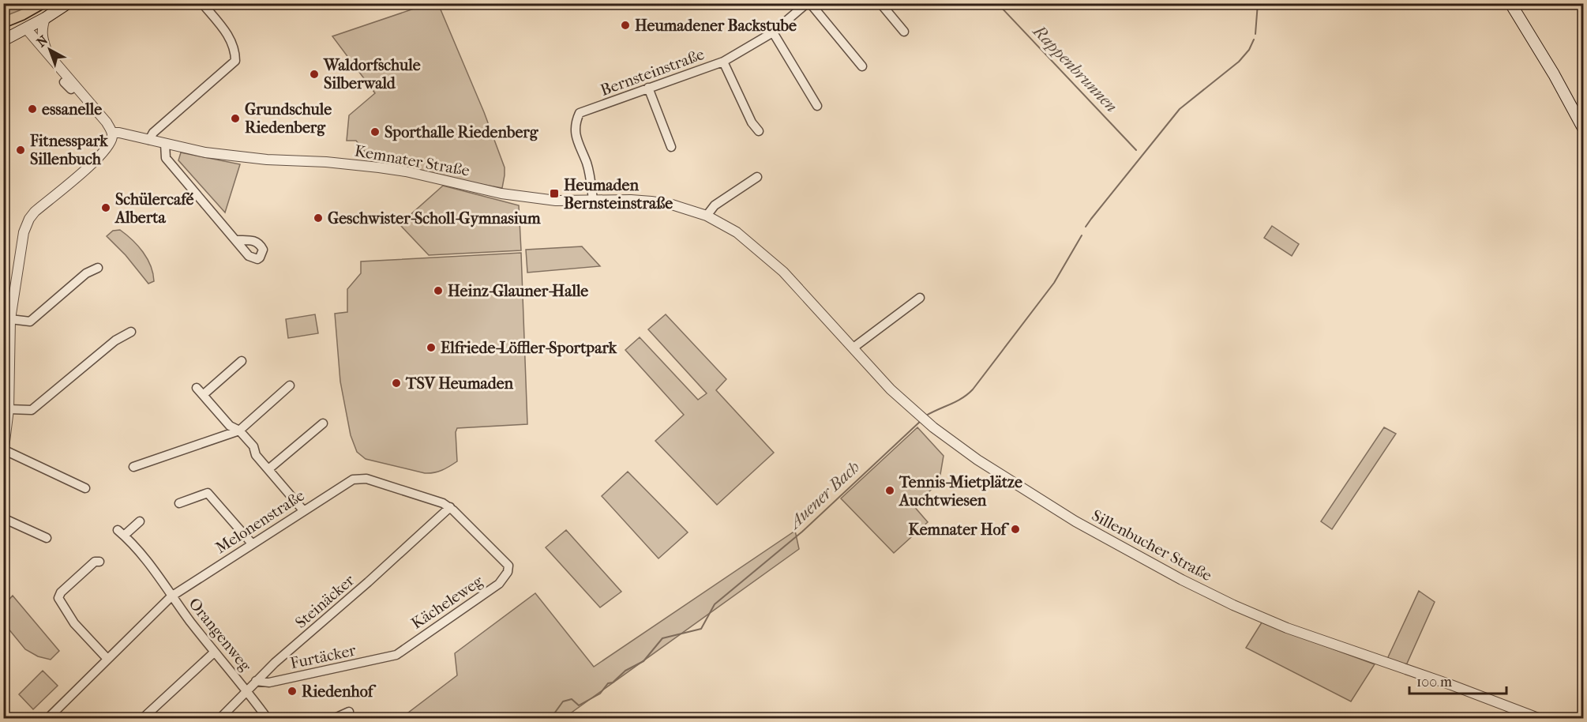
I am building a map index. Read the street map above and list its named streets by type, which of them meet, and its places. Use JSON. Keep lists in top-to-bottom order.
{
  "streets": {
    "street": [
      "Bernsteinstraße",
      "Kemnater Straße",
      "Melonenstraße",
      "Sillenbucher Straße",
      "Steinäcker",
      "Kächeleweg",
      "Orangenweg",
      "Furtäcker"
    ]
  },
  "crossings": [
    ["Bernsteinstraße", "Kemnater Straße"],
    ["Kemnater Straße", "Sillenbucher Straße"],
    ["Melonenstraße", "Steinäcker"],
    ["Melonenstraße", "Kächeleweg"],
    ["Melonenstraße", "Orangenweg"],
    ["Steinäcker", "Orangenweg"],
    ["Steinäcker", "Furtäcker"],
    ["Kächeleweg", "Furtäcker"]
  ],
  "water": ["Rappenbrunnen", "Auener Bach"],
  "places": {
    "other": [
      "Heumadener Backstube",
      "Waldorfschule Silberwald",
      "essanelle",
      "Grundschule Riedenberg",
      "Sporthalle Riedenberg",
      "Fitnesspark Sillenbuch",
      "Schülercafé Alberta",
      "Geschwister-Scholl-Gymnasium",
      "Heinz-Glauner-Halle",
      "Elfriede-Löffler-Sportpark",
      "TSV Heumaden",
      "Tennis-Mietplätze Auchtwiesen",
      "Kemnater Hof",
      "Riedenhof"
    ],
    "transit": ["Heumaden Bernsteinstraße"]
  },
  "scale_bar": "100 m",
  "north": "top left"
}
